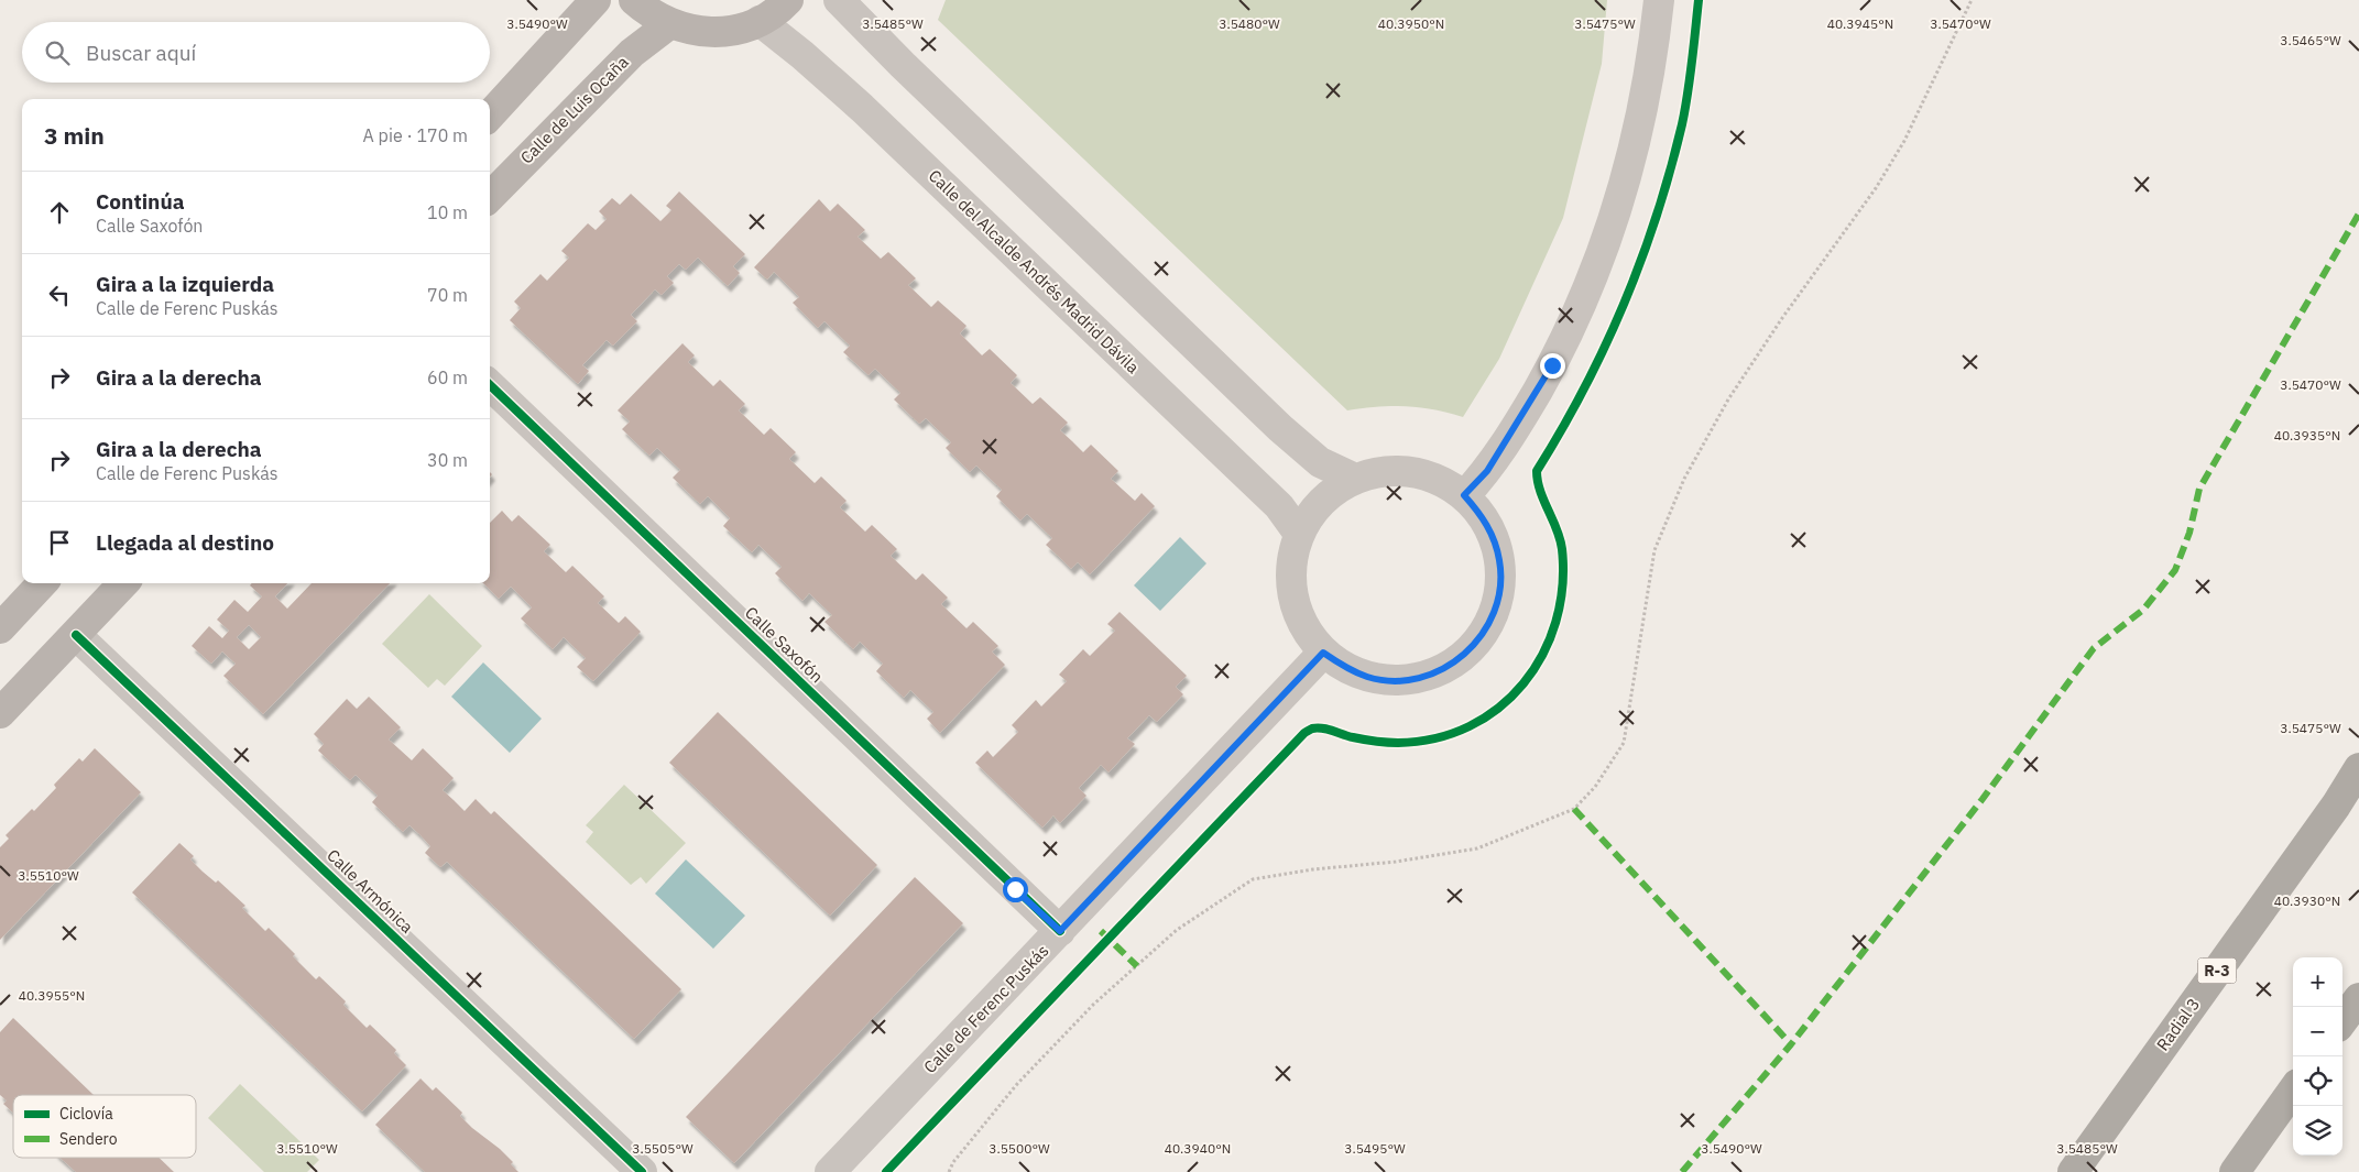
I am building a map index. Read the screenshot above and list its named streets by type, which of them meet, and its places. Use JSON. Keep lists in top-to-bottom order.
{
  "streets": {
    "highway": ["R-3", "Radial 3"],
    "main road": ["Calle de Luis Ocaña"],
    "street": [
      "Calle del Alcalde Andrés Madrid Dávila",
      "Calle Saxofón",
      "Calle Armónica",
      "Calle de Ferenc Puskás"
    ]
  },
  "crossings": [
    ["Calle Saxofón", "Calle de Ferenc Puskás"]
  ],
  "legend": ["Ciclovía", "Sendero"],
  "page": {
    "search": "Buscar aquí",
    "heading": ["3 min", "A pie · 170 m"],
    "list": [
      ["Continúa", "Calle Saxofón", "10 m"],
      ["Gira a la izquierda", "Calle de Ferenc Puskás", "70 m"],
      ["Gira a la derecha", "60 m"],
      ["Gira a la derecha", "Calle de Ferenc Puskás", "30 m"],
      "Llegada al destino"
    ],
    "map_buttons": ["+", "−"]
  },
  "coordinates": [
    "3.5490°W",
    "3.5485°W",
    "3.5480°W",
    "3.5475°W",
    "3.5470°W",
    "40.3950°N",
    "40.3945°N",
    "3.5465°W",
    "40.3935°N",
    "3.5510°W",
    "40.3930°N",
    "40.3955°N",
    "40.3940°N",
    "3.5505°W",
    "3.5500°W",
    "3.5495°W"
  ]
}
